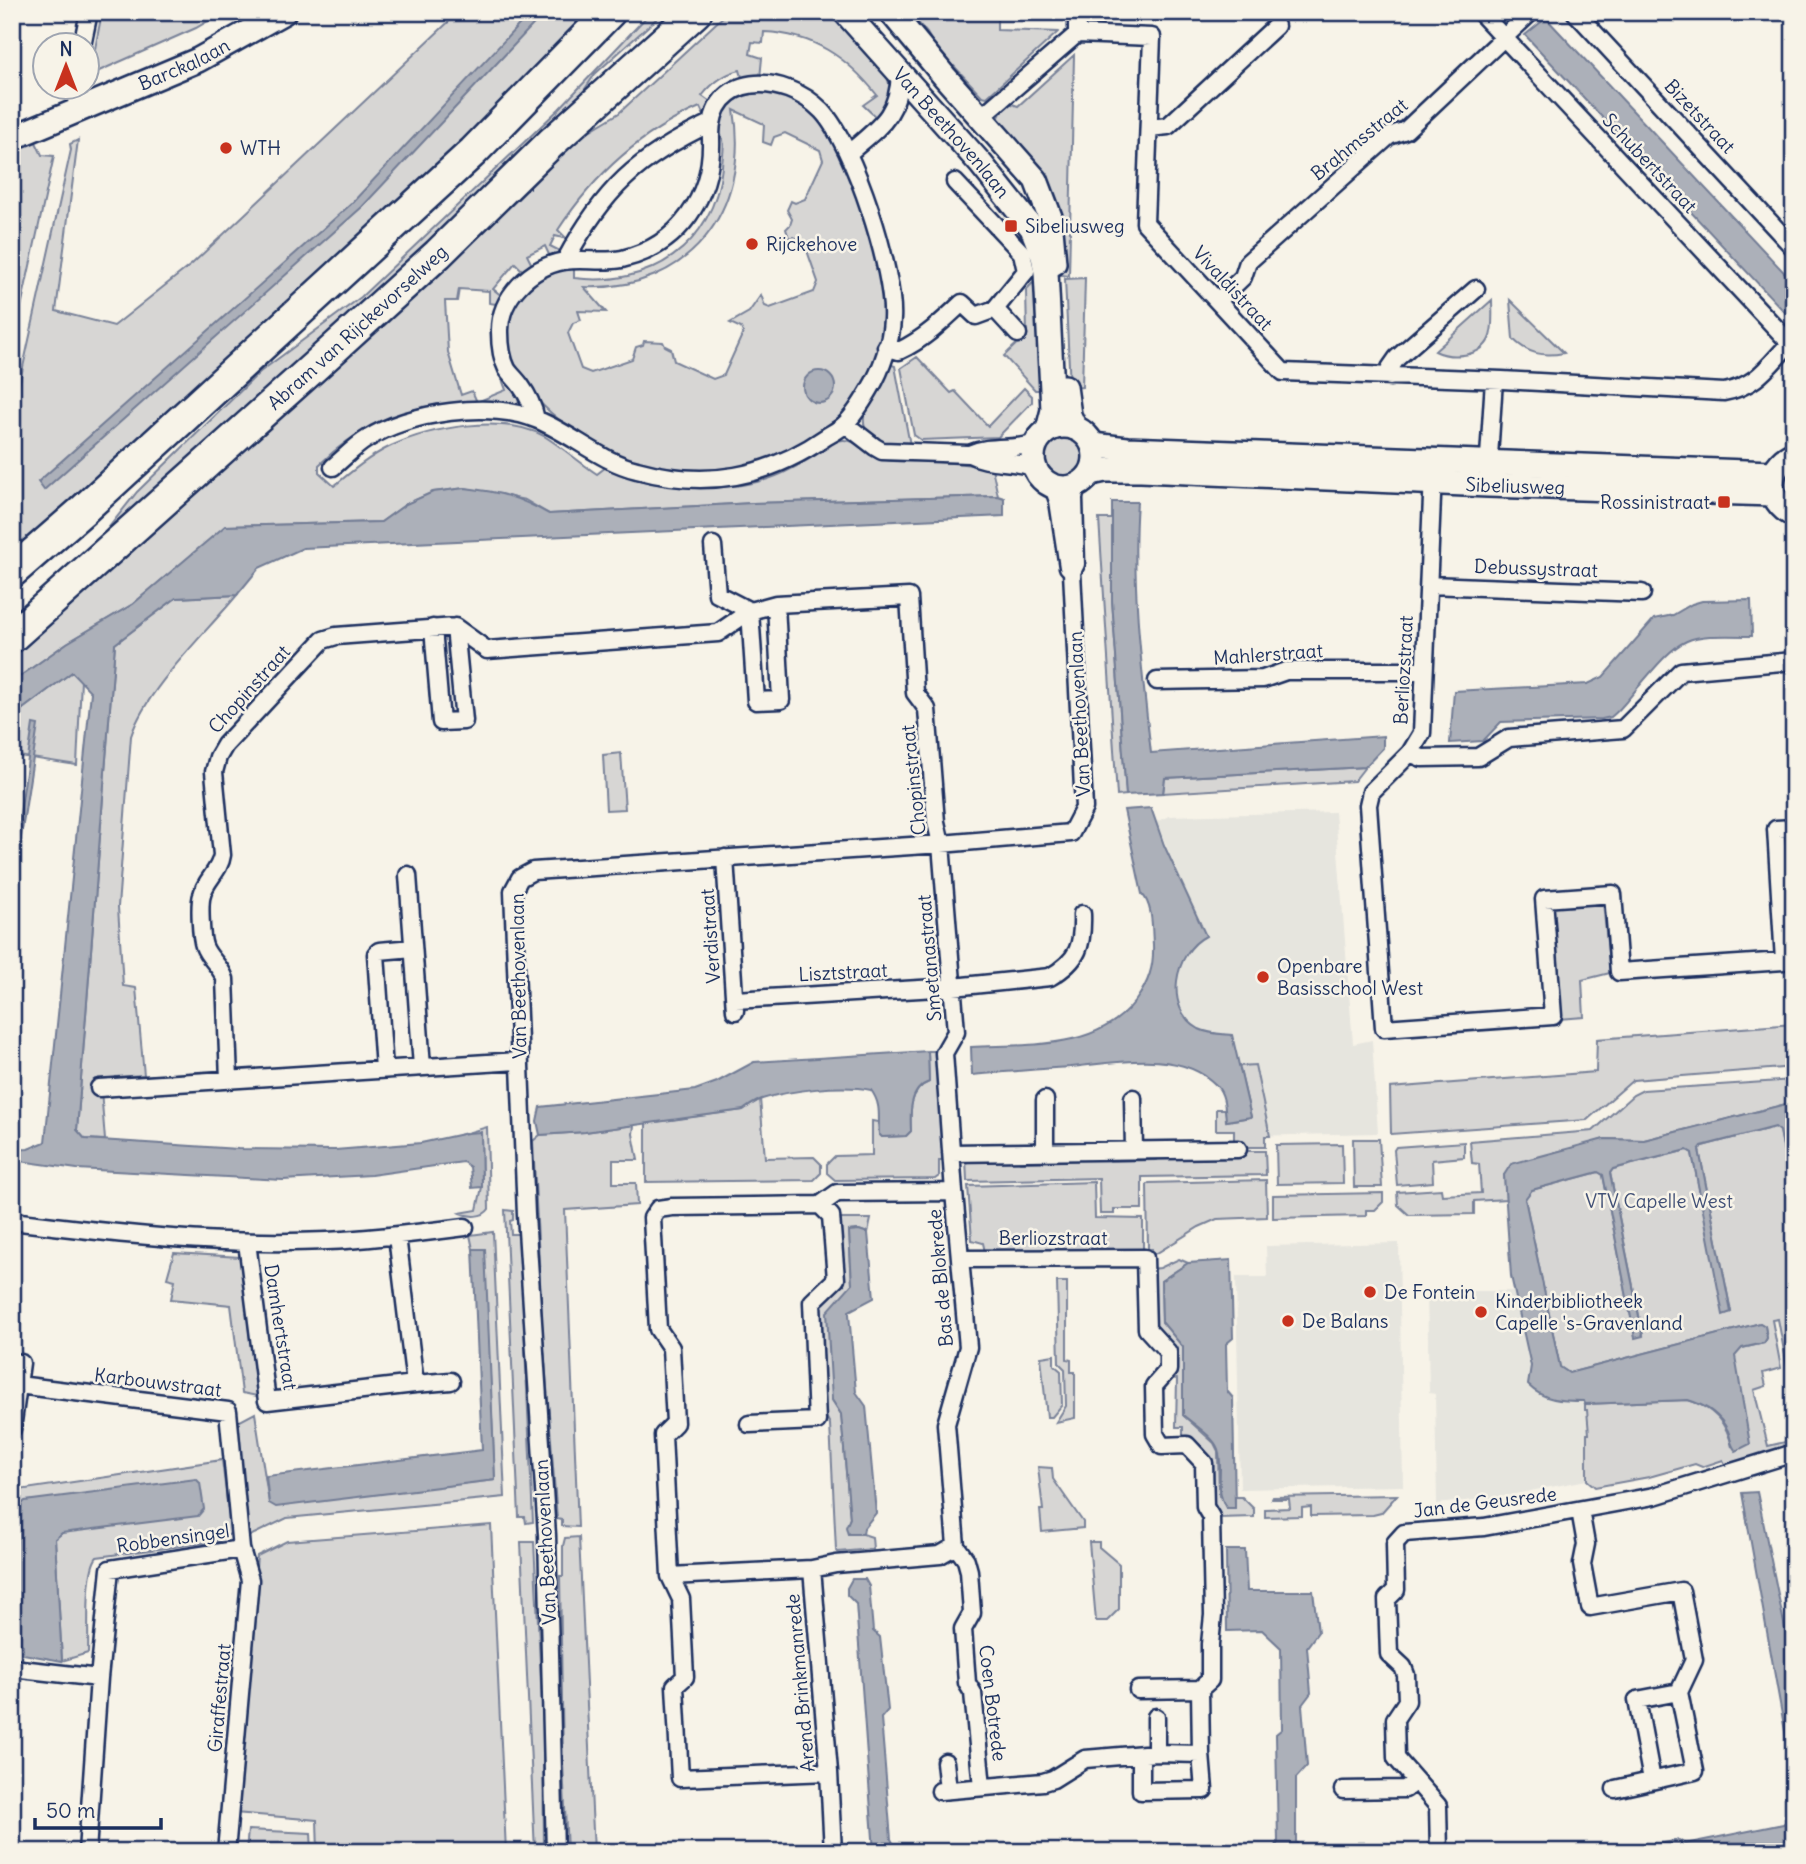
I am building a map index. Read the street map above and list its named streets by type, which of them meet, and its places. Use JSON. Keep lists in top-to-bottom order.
{
  "streets": {
    "highway": ["Abram van Rijckevorselweg"],
    "street": [
      "Barckalaan",
      "Bizetstraat",
      "Van Beethovenlaan",
      "Brahmsstraat",
      "Schubertstraat",
      "Vivaldistraat",
      "Sibeliusweg",
      "Debussystraat",
      "Mahlerstraat",
      "Berliozstraat",
      "Chopinstraat",
      "Verdistraat",
      "Smetanastraat",
      "Lisztstraat",
      "Bas de Blokrede",
      "Damhertstraat",
      "Karbouwstraat",
      "Jan de Geusrede",
      "Robbensingel",
      "Arend Brinkmanrede",
      "Giraffestraat",
      "Coen Botrede"
    ]
  },
  "crossings": [
    ["Van Beethovenlaan", "Sibeliusweg"],
    ["Van Beethovenlaan", "Chopinstraat"],
    ["Van Beethovenlaan", "Verdistraat"],
    ["Van Beethovenlaan", "Smetanastraat"],
    ["Brahmsstraat", "Schubertstraat"],
    ["Brahmsstraat", "Vivaldistraat"],
    ["Schubertstraat", "Vivaldistraat"],
    ["Sibeliusweg", "Berliozstraat"],
    ["Debussystraat", "Berliozstraat"],
    ["Mahlerstraat", "Berliozstraat"],
    ["Berliozstraat", "Bas de Blokrede"],
    ["Chopinstraat", "Smetanastraat"],
    ["Verdistraat", "Lisztstraat"],
    ["Smetanastraat", "Lisztstraat"],
    ["Smetanastraat", "Bas de Blokrede"],
    ["Bas de Blokrede", "Coen Botrede"],
    ["Karbouwstraat", "Robbensingel"],
    ["Karbouwstraat", "Giraffestraat"],
    ["Robbensingel", "Giraffestraat"]
  ],
  "parks": ["VTV Capelle West"],
  "places": {
    "other": [
      "WTH",
      "Rijckehove",
      "Openbare Basisschool West",
      "De Fontein",
      "Kinderbibliotheek Capelle 's-Gravenland",
      "De Balans"
    ],
    "transit": ["Sibeliusweg", "Rossinistraat"]
  },
  "scale_bar": "50 m",
  "north": "top"
}
